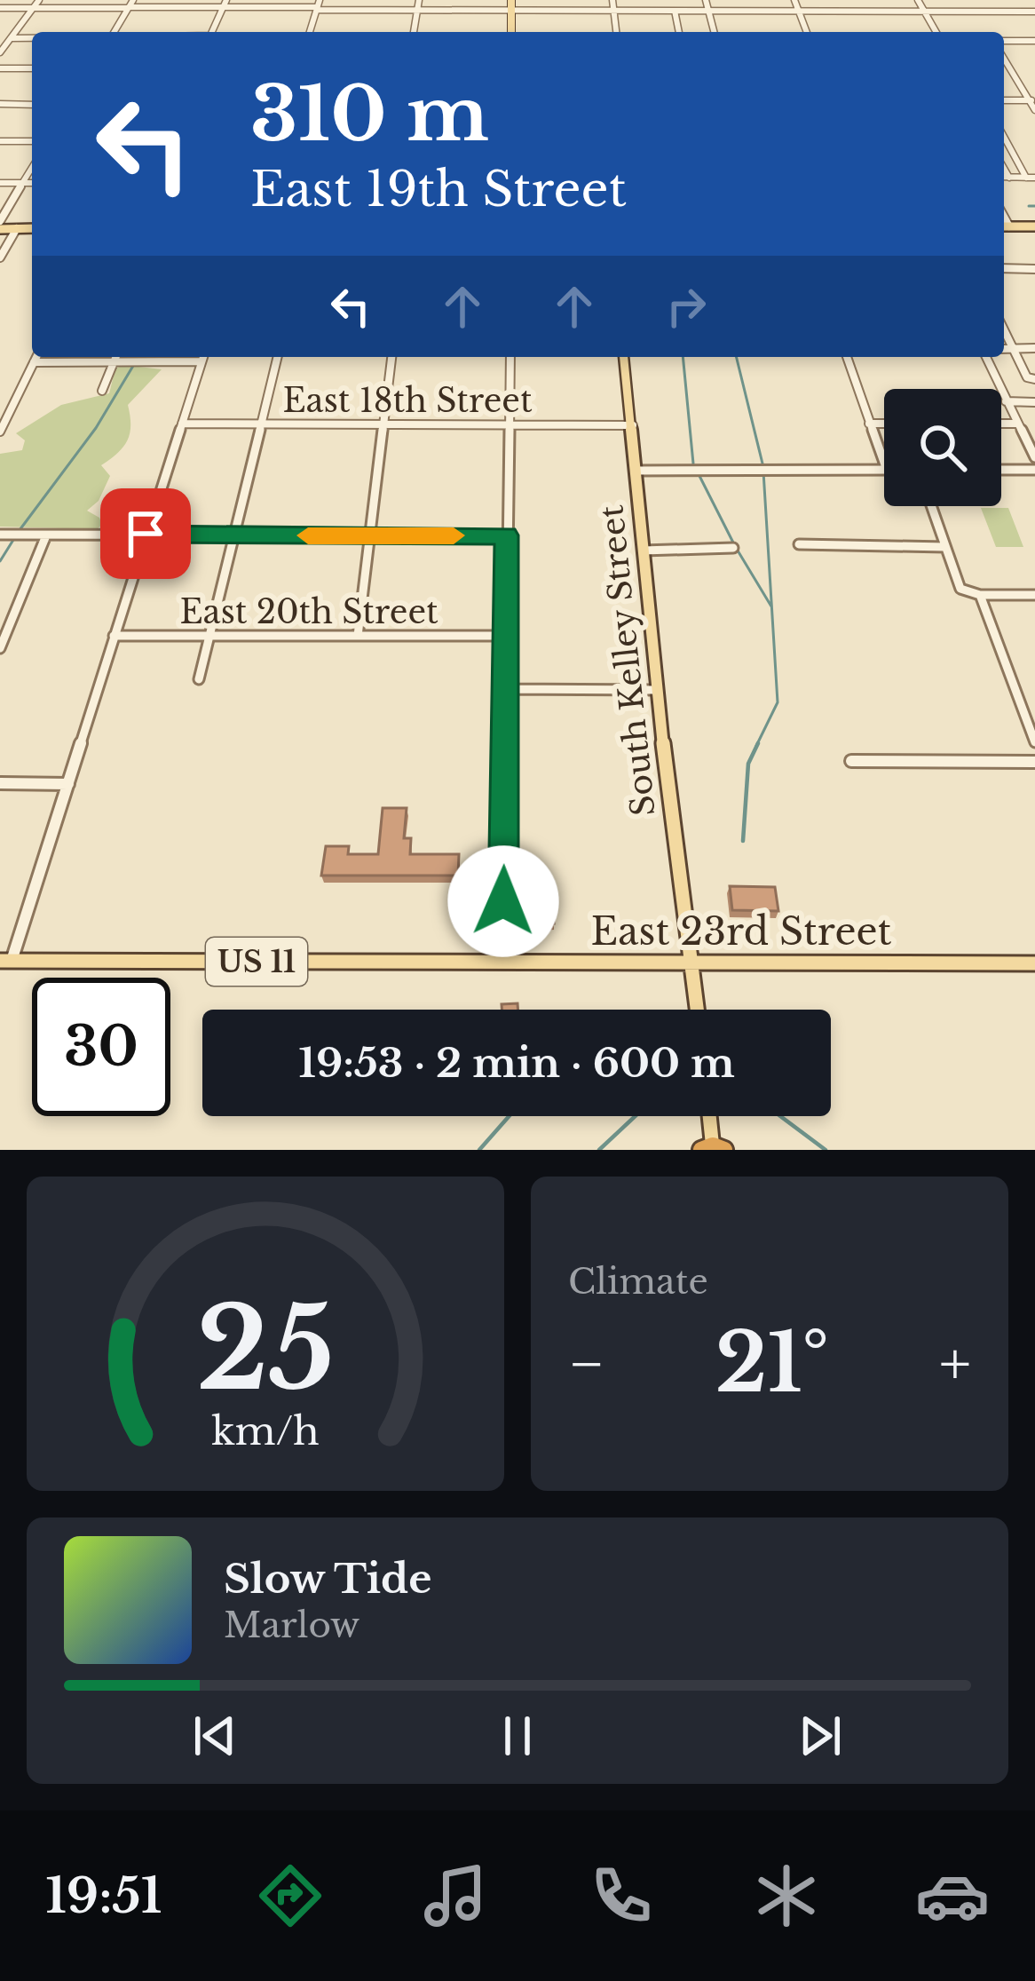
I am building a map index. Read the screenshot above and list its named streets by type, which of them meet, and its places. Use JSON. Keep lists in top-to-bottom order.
{
  "streets": {
    "main road": ["South Kelley Street", "East 23rd Street", "US 11"],
    "street": ["East 18th Street", "East 20th Street"]
  },
  "crossings": [
    ["East 18th Street", "South Kelley Street"],
    ["South Kelley Street", "East 23rd Street"]
  ],
  "page": {
    "turn": ["310 m", "East 19th Street"],
    "limit": "30",
    "trip": "19:53 · 2 min · 600 m",
    "tile": "Climate",
    "heat": ["−", "21°", "+"],
    "song": ["Slow Tide", "Marlow"],
    "tabs": "19:51",
    "gauge": ["25", "km/h"]
  }
}
